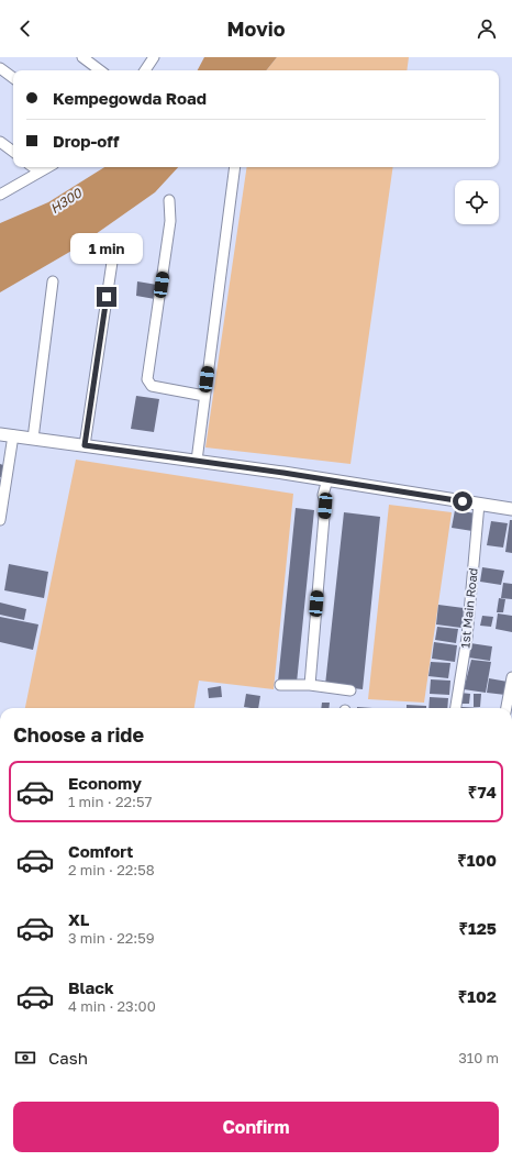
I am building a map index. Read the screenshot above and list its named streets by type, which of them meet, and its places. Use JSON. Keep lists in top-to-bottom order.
{
  "streets": {
    "street": ["1st Main Road"]
  },
  "water": ["H300"],
  "page": {
    "header": "Movio",
    "banner": ["Kempegowda Road", "Drop-off"],
    "bubble": "1 min",
    "heading": "Choose a ride",
    "list": [
      {
        "name": "Economy",
        "note": "1 min · 22:57",
        "value": "₹74"
      },
      {
        "name": "Comfort",
        "note": "2 min · 22:58",
        "value": "₹100"
      },
      {
        "name": "XL",
        "note": "3 min · 22:59",
        "value": "₹125"
      },
      {
        "name": "Black",
        "note": "4 min · 23:00",
        "value": "₹102"
      }
    ],
    "pay": ["Cash", "310 m"],
    "buttons": "Confirm"
  }
}
